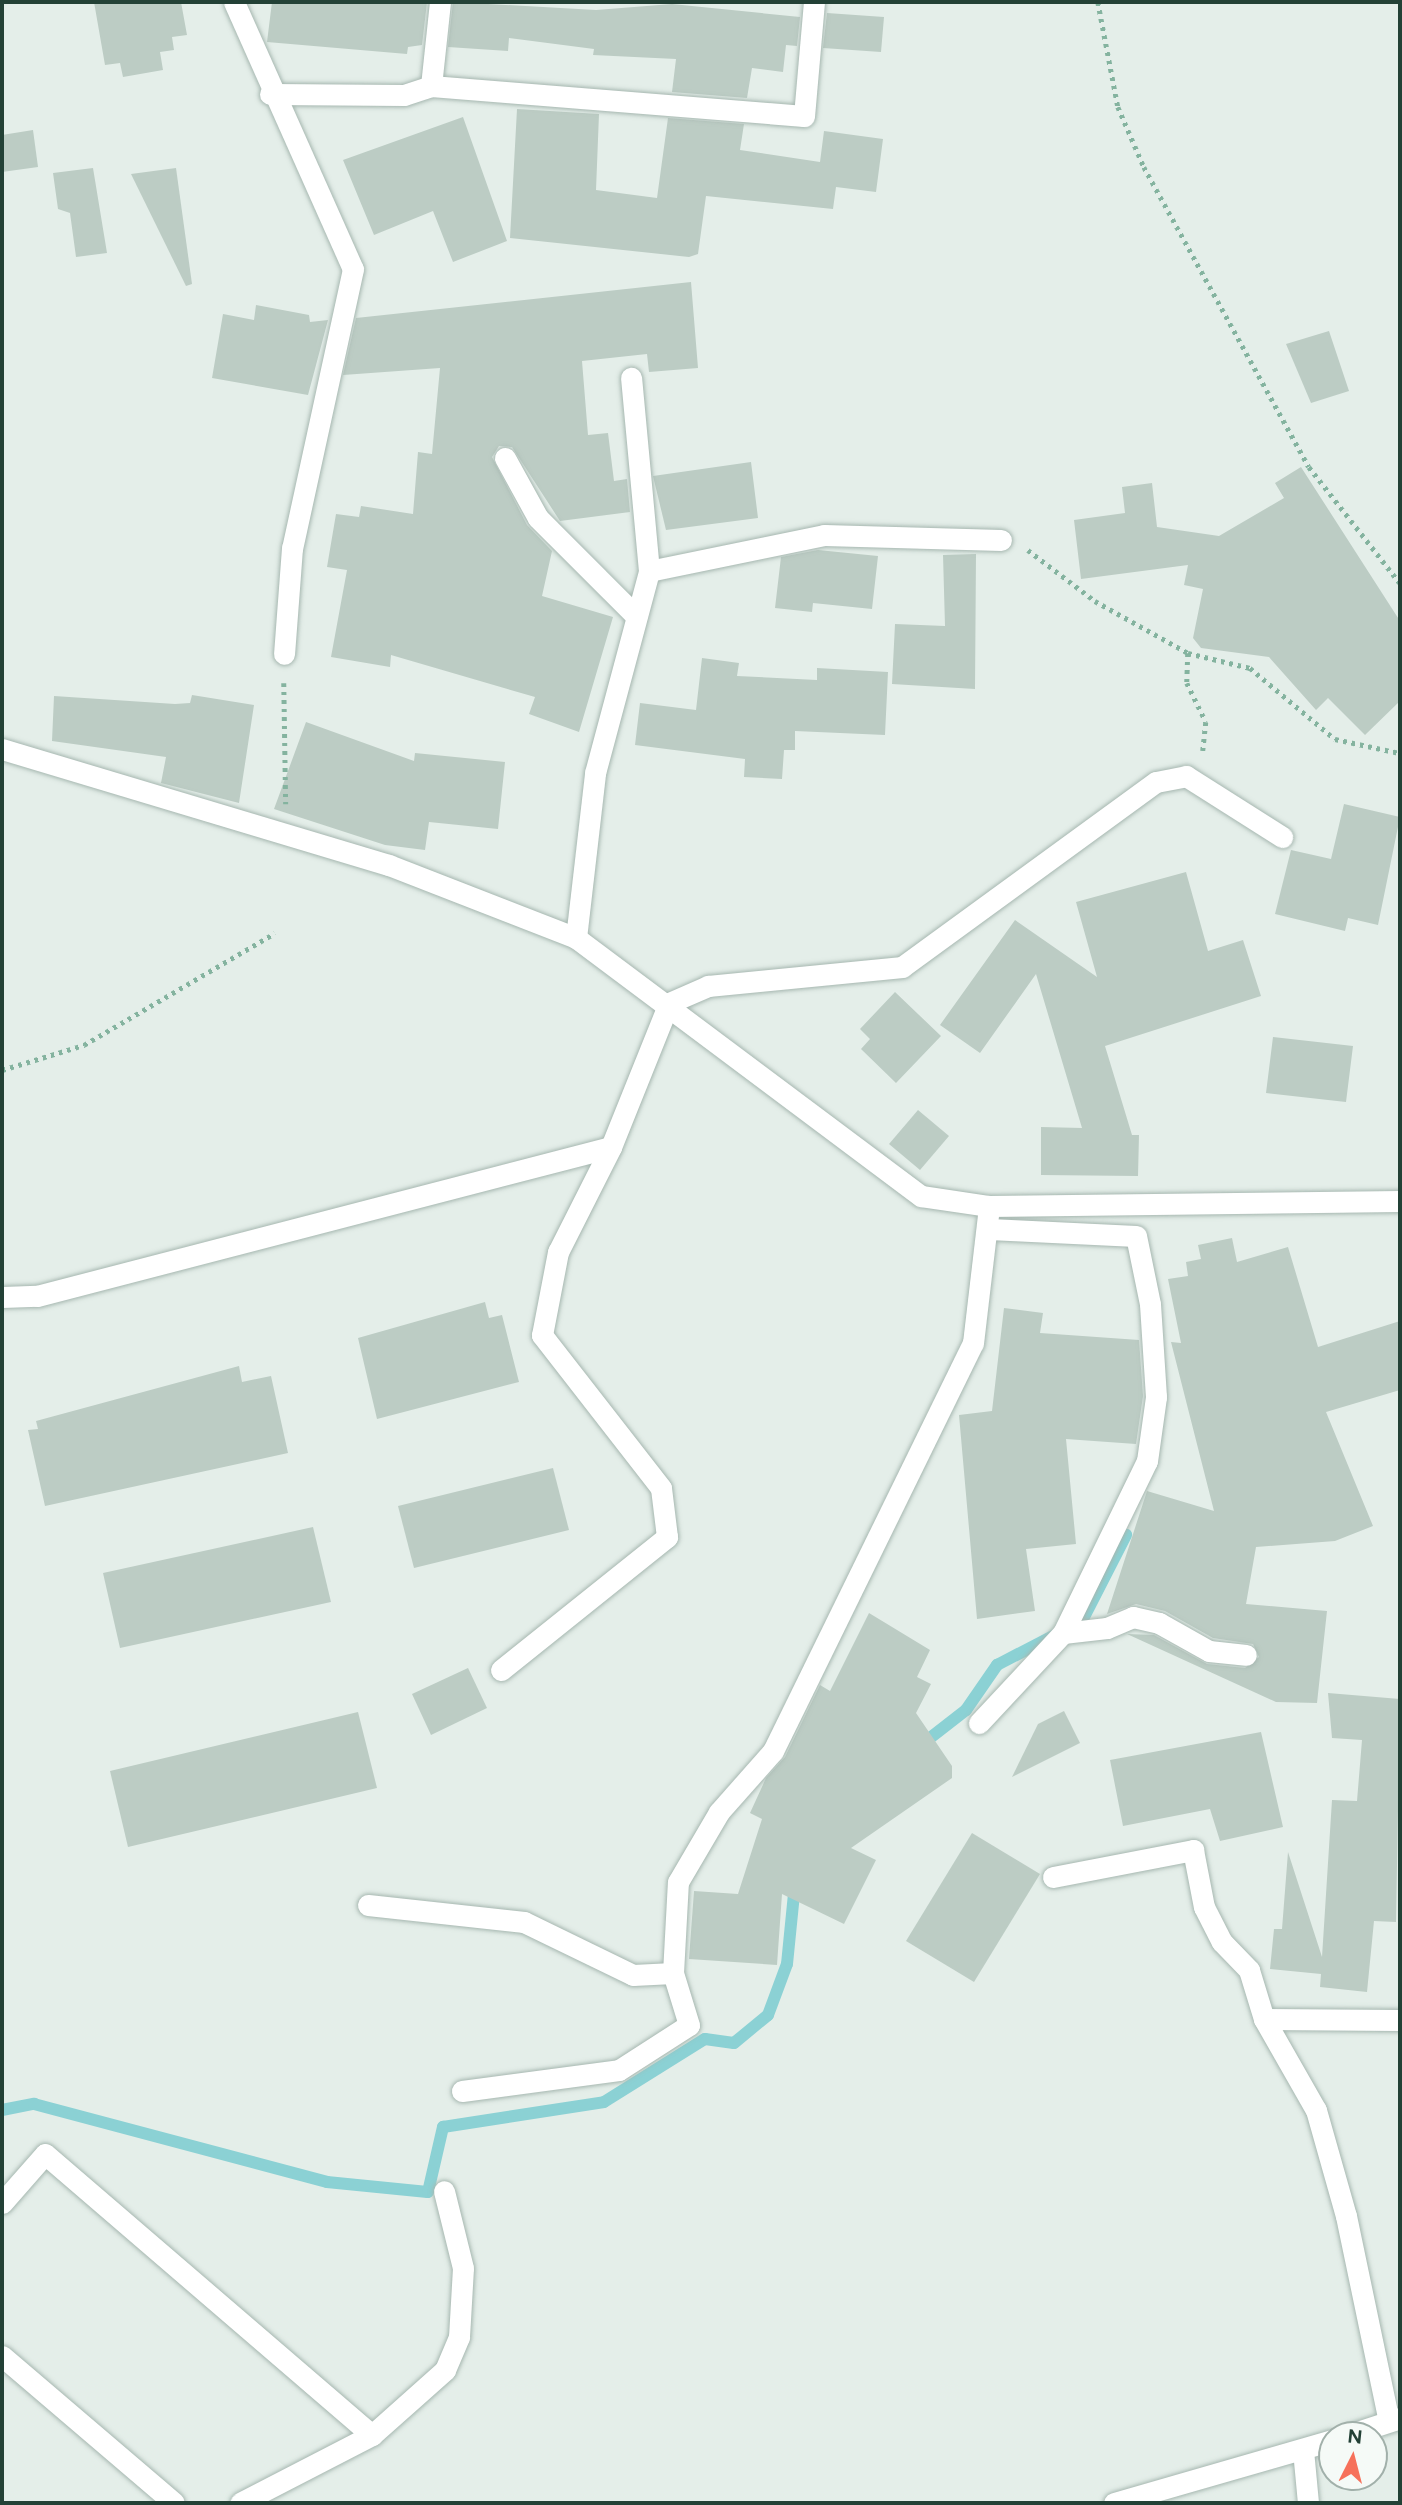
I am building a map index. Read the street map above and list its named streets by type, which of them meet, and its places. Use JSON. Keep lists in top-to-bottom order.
{
  "north": "top"
}
